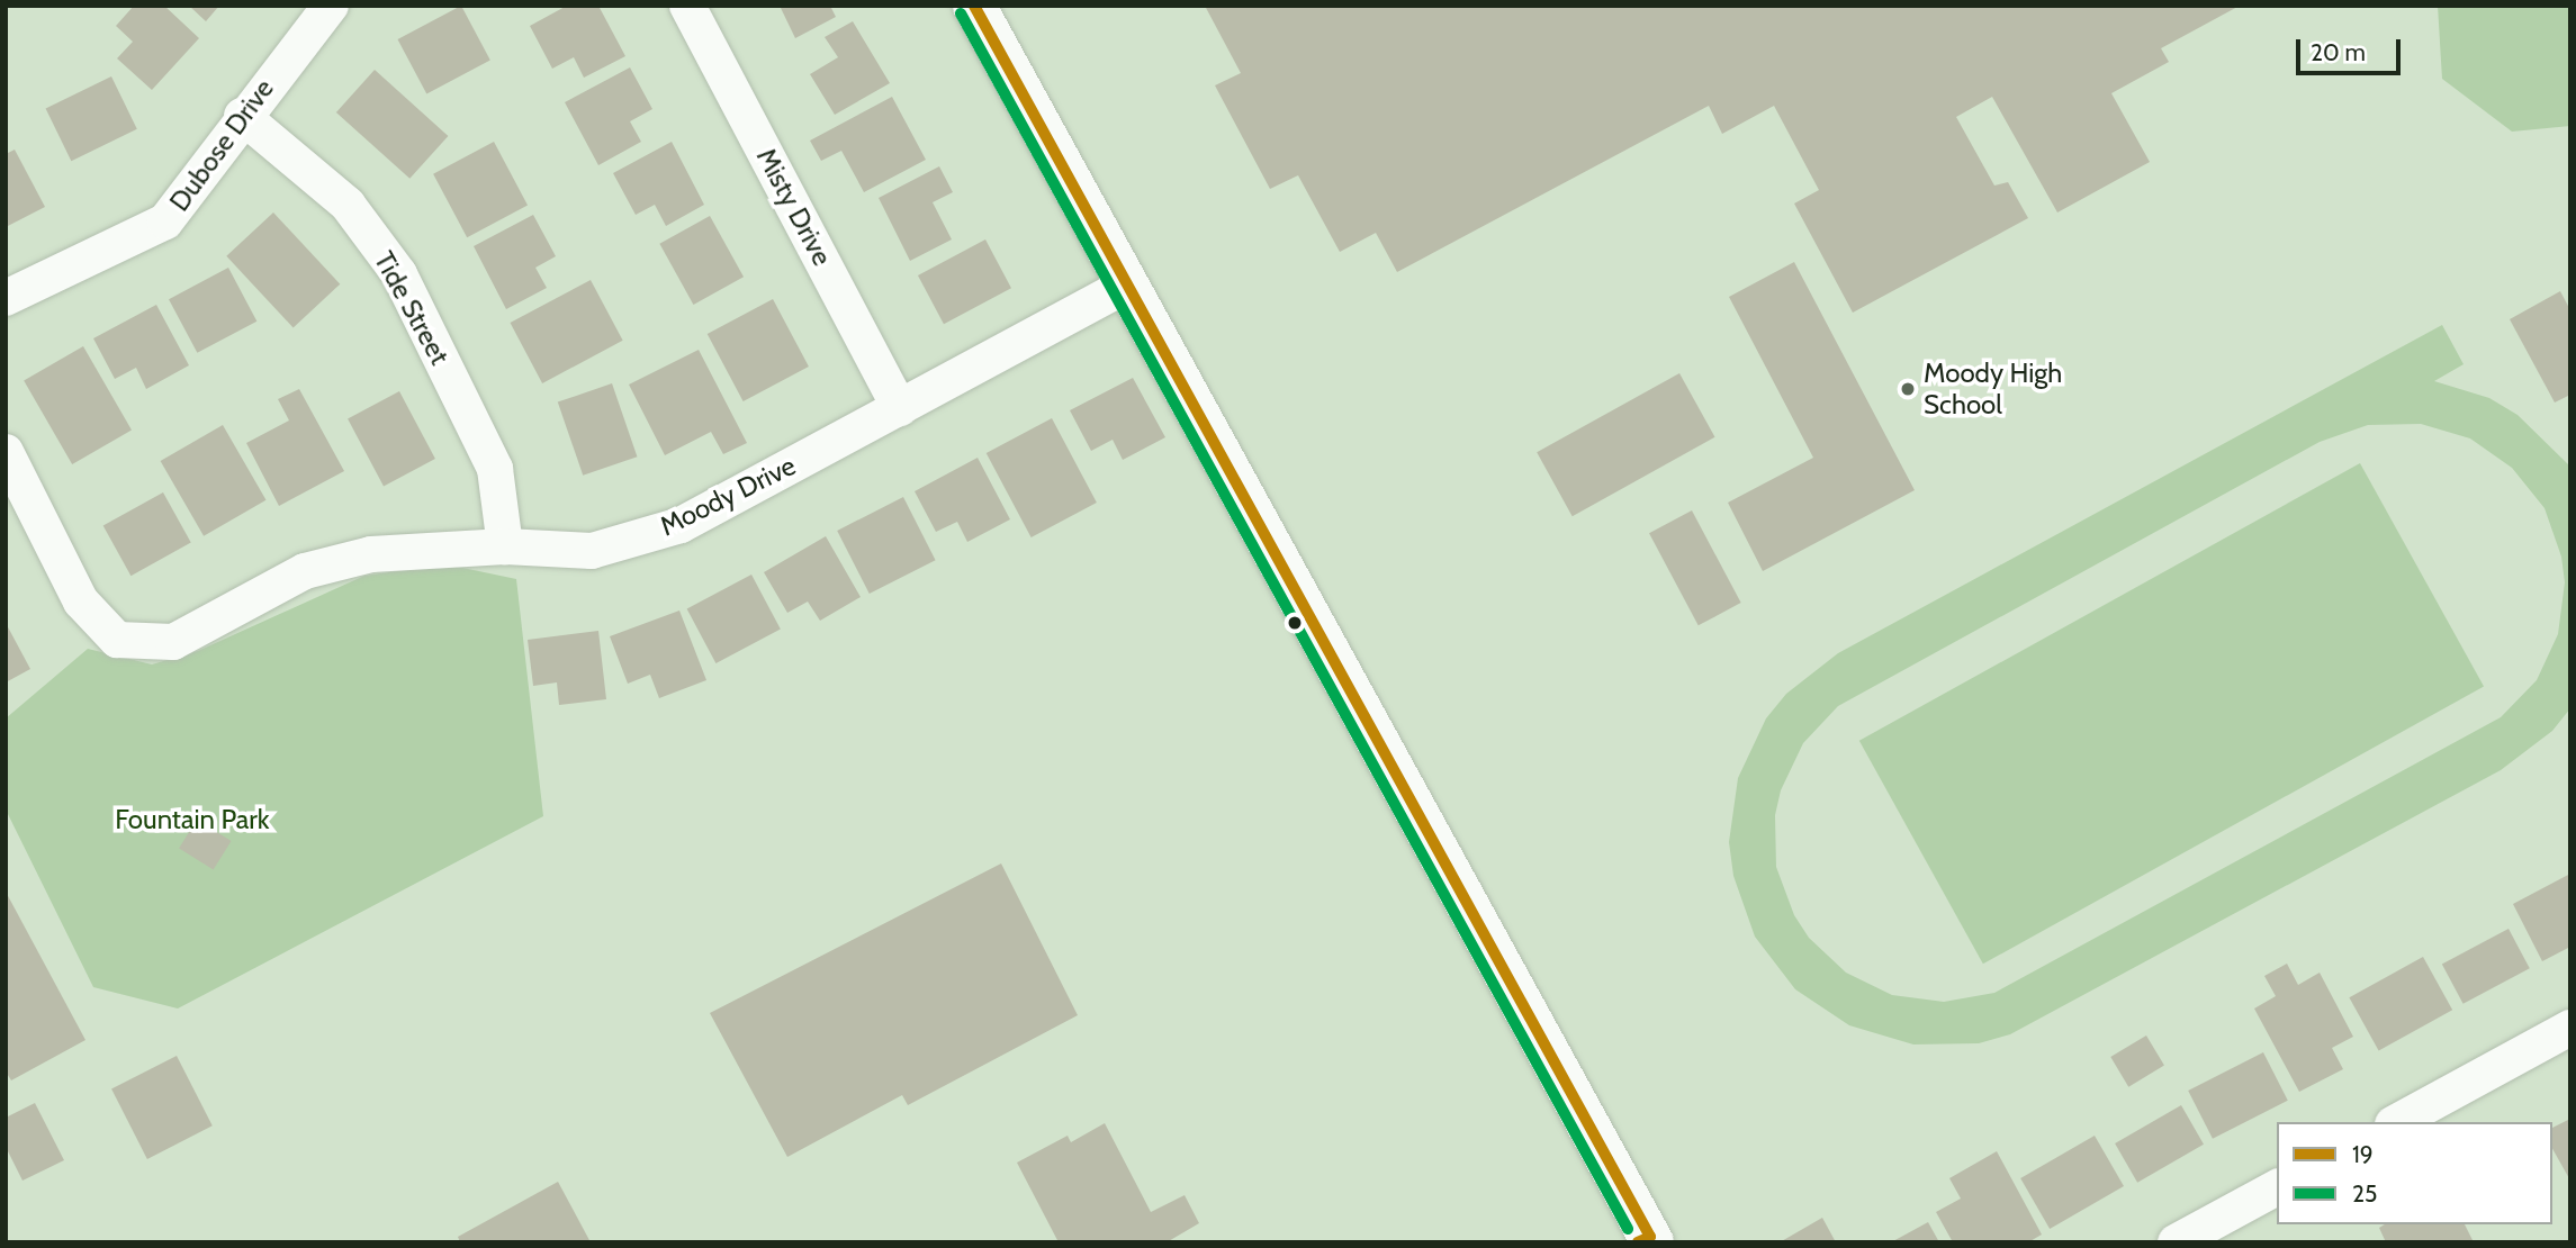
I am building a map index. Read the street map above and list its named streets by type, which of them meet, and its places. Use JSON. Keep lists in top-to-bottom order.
{
  "streets": {
    "street": [
      "Dubose Drive",
      "Misty Drive",
      "Tide Street",
      "Moody Drive"
    ]
  },
  "crossings": [
    ["Dubose Drive", "Tide Street"],
    ["Misty Drive", "Moody Drive"],
    ["Tide Street", "Moody Drive"]
  ],
  "parks": ["Fountain Park"],
  "places": ["Moody High School"],
  "lines": ["transit line 19", "transit line 25"],
  "legend": ["19", "25"],
  "scale_bar": "20 m"
}
